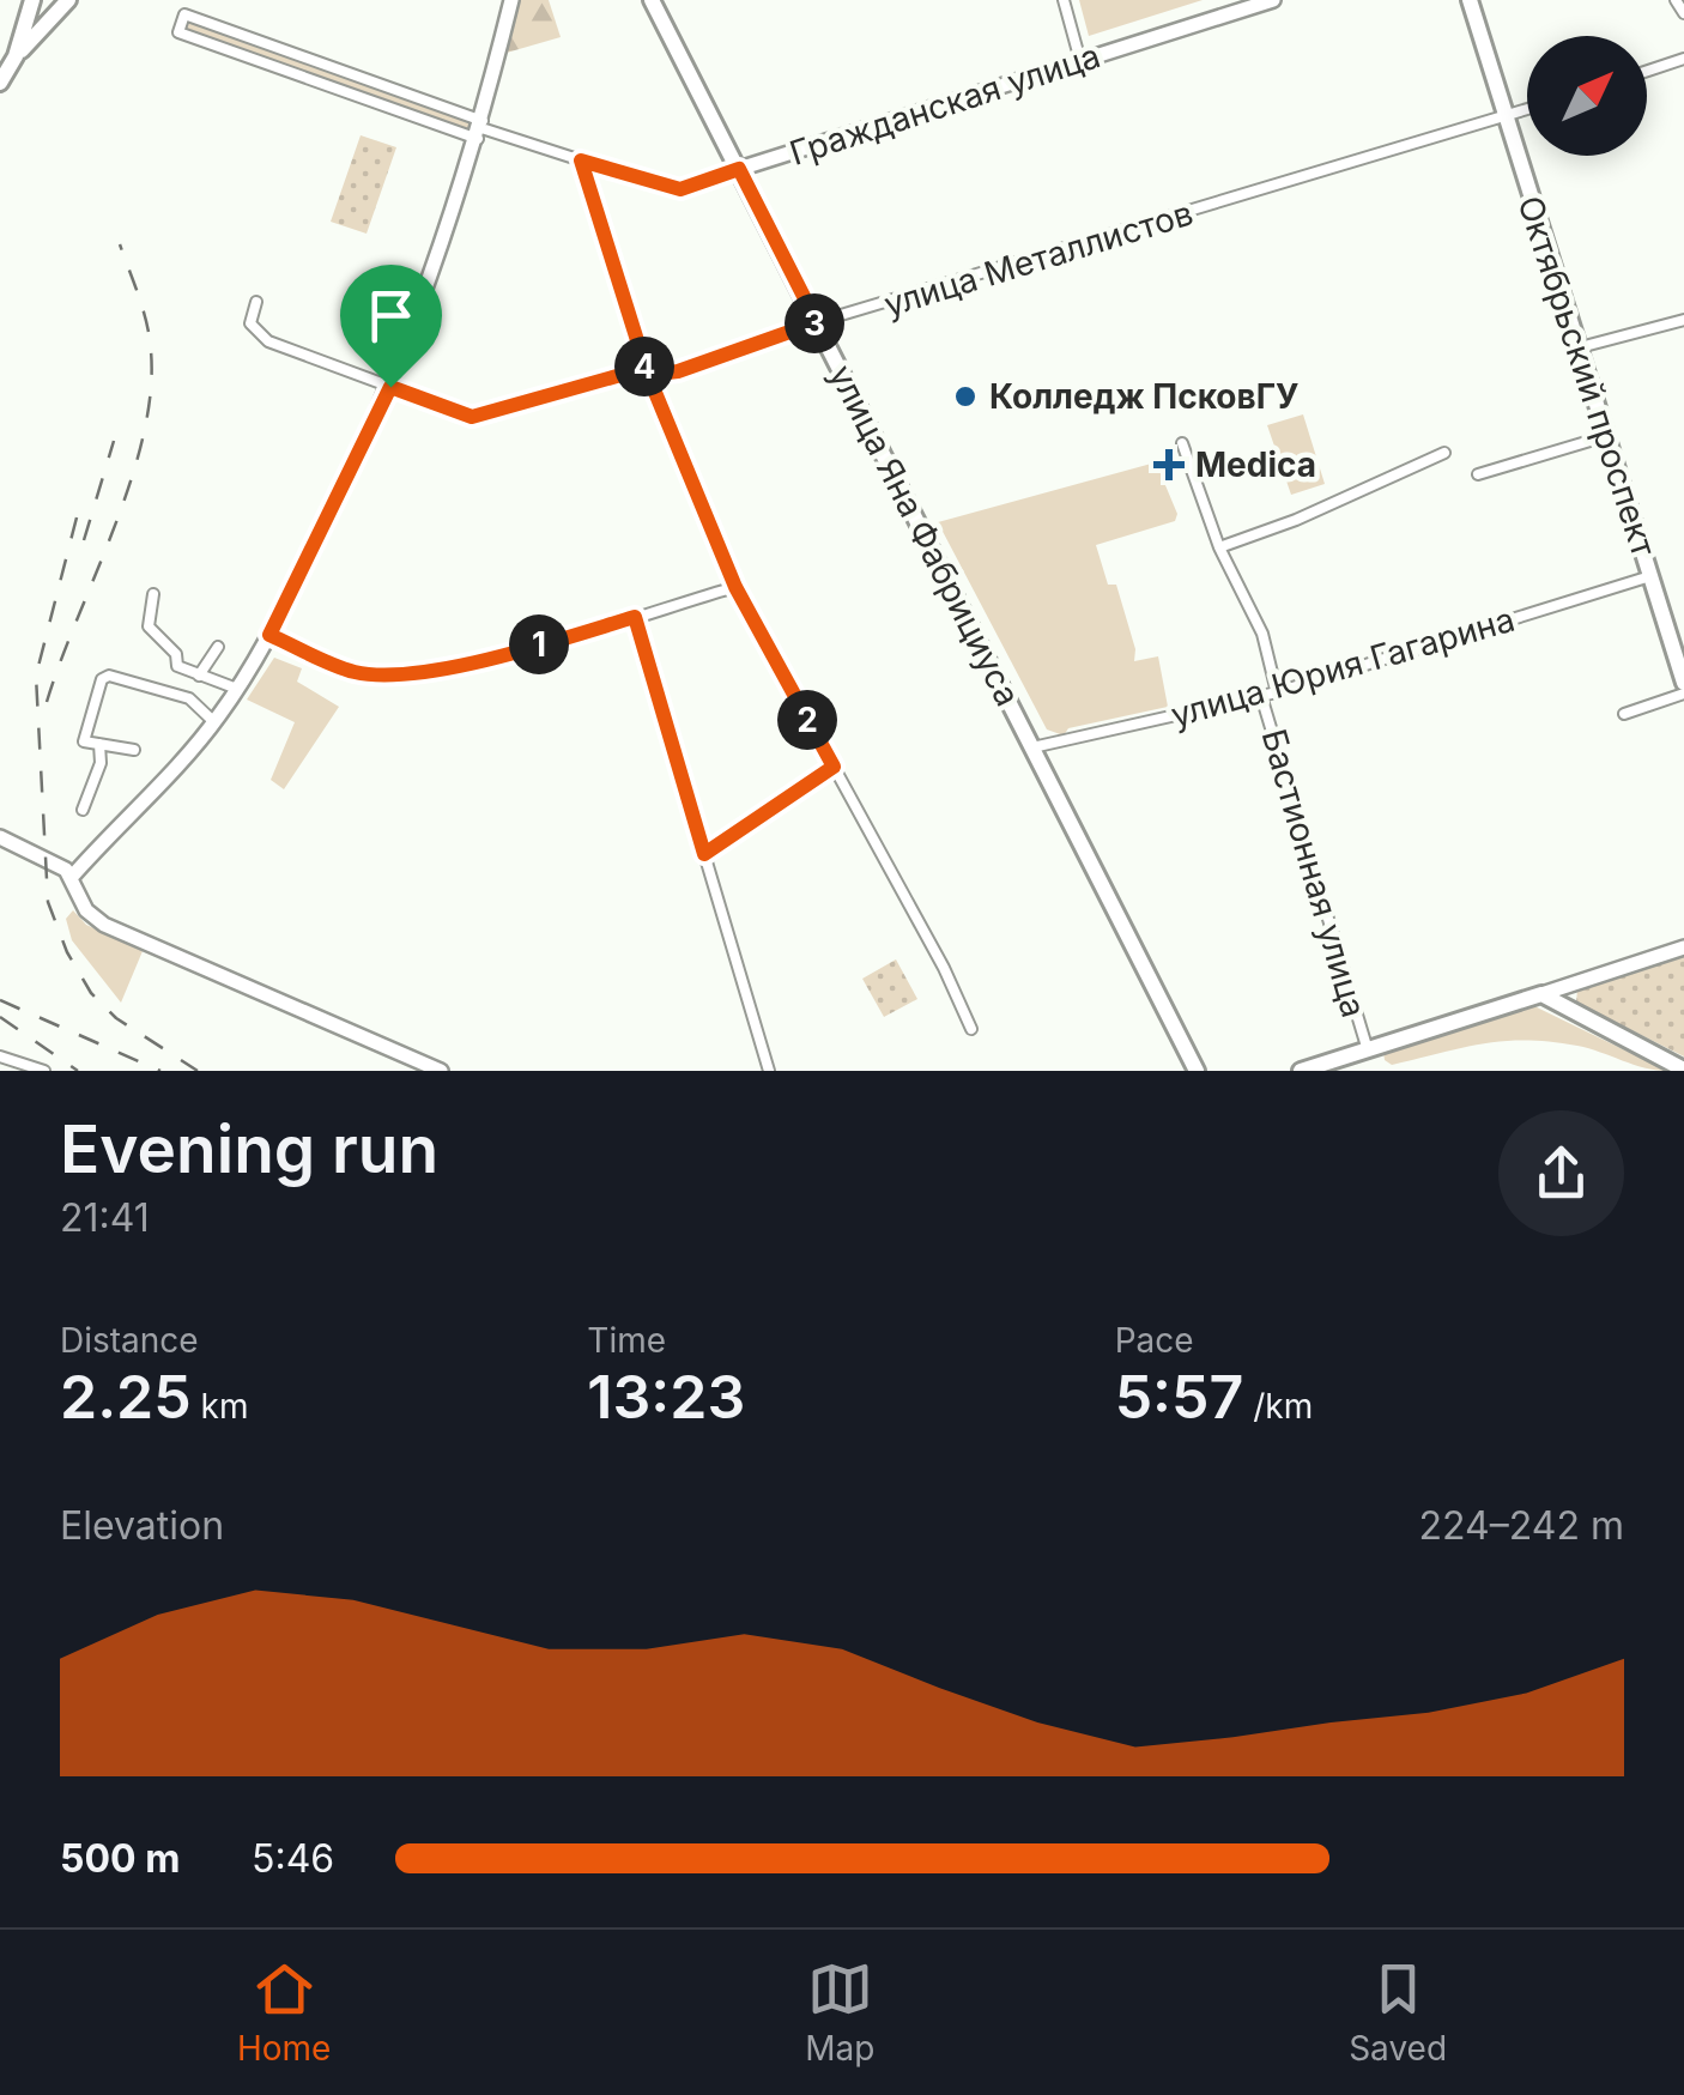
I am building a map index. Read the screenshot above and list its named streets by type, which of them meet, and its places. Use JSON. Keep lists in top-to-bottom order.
{
  "streets": {
    "main road": ["Октябрьский проспект", "улица Яна Фабрициуса"],
    "street": [
      "Гражданская улица",
      "улица Металлистов",
      "улица Юрия Гагарина",
      "Бастионная улица"
    ]
  },
  "crossings": [
    ["Гражданская улица", "улица Яна Фабрициуса"],
    ["улица Металлистов", "Октябрьский проспект"],
    ["улица Металлистов", "улица Яна Фабрициуса"],
    ["Октябрьский проспект", "улица Юрия Гагарина"],
    ["улица Яна Фабрициуса", "улица Юрия Гагарина"],
    ["улица Юрия Гагарина", "Бастионная улица"]
  ],
  "places": {
    "other": ["Колледж ПсковГУ"],
    "health": ["Medica"]
  },
  "north": "top right",
  "page": {
    "pins": [
      "3",
      "4",
      "1",
      "2"
    ],
    "heading": ["Evening run", "21:41"],
    "stats": [
      ["Distance", "2.25 km"],
      ["Time", "13:23"],
      ["Pace", "5:57 /km"]
    ],
    "chart": ["Elevation", "224–242 m"],
    "list": [
      {
        "name": "500 m",
        "note": "5:46"
      }
    ],
    "tabs": ["Home", "Map", "Saved"]
  }
}
